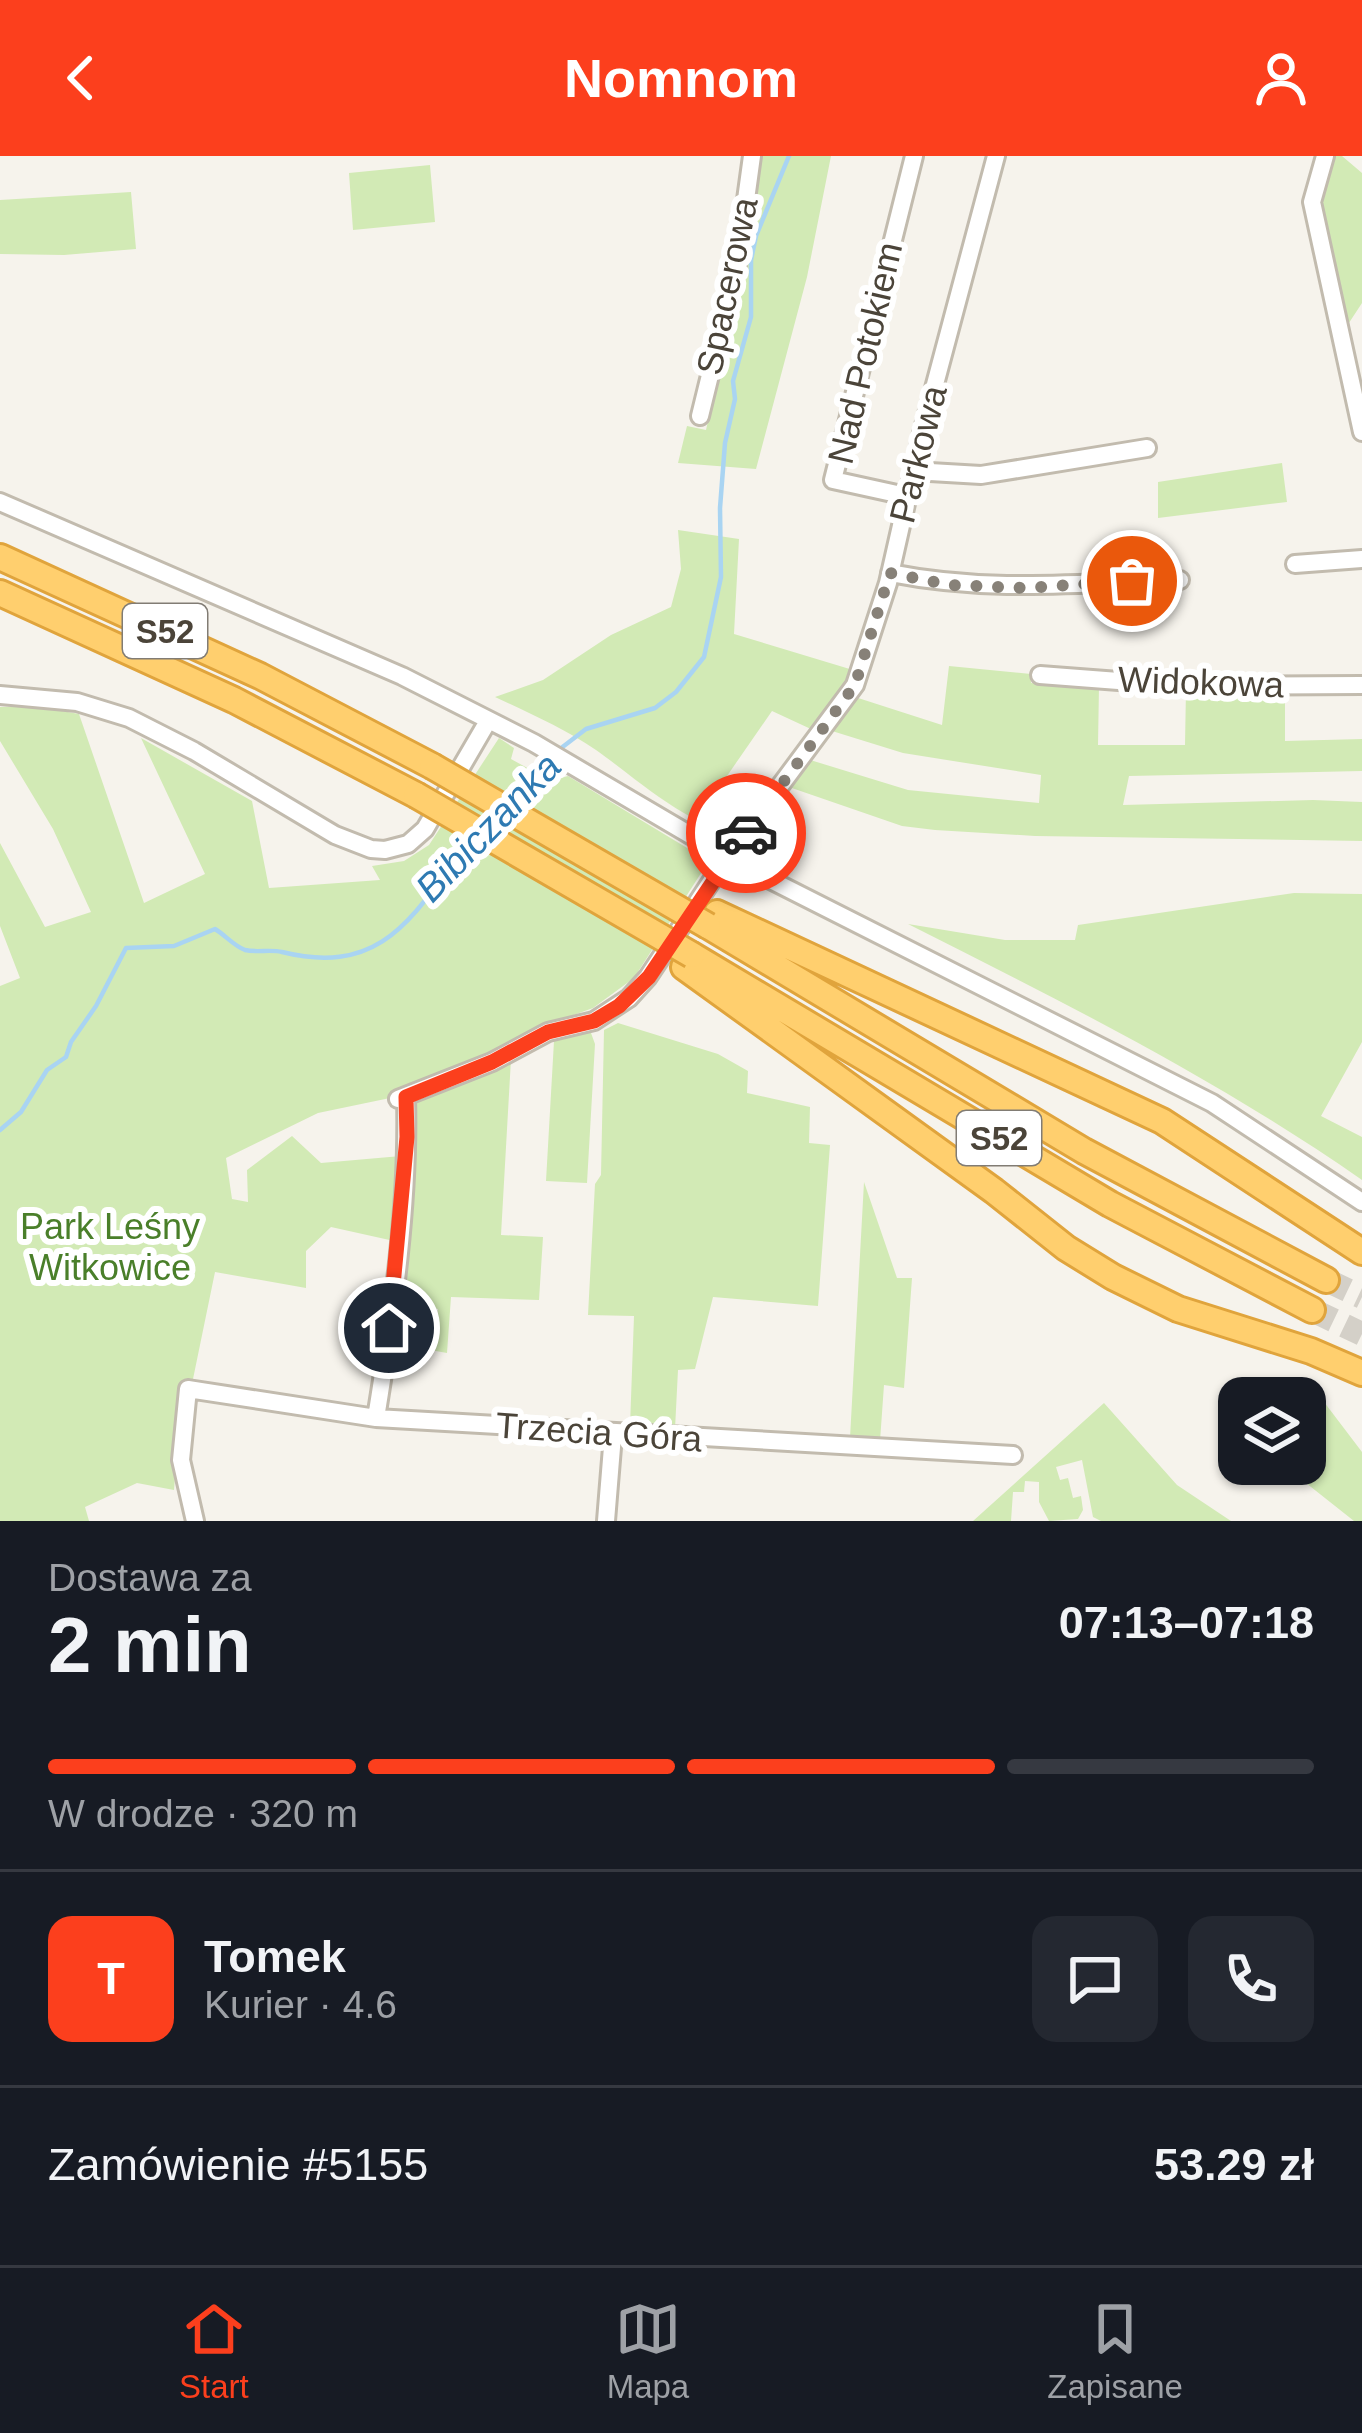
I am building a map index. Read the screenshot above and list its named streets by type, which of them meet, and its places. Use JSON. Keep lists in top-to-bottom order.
{
  "streets": {
    "highway": ["S52"],
    "street": [
      "Spacerowa",
      "Nad Potokiem",
      "Parkowa",
      "Widokowa",
      "Trzecia Góra"
    ]
  },
  "crossings": [
    ["Nad Potokiem", "Parkowa"],
    ["Parkowa", "Trzecia Góra"]
  ],
  "water": ["Bibiczanka"],
  "parks": ["Park Leśny Witkowice"],
  "page": {
    "header": "Nomnom",
    "heading": ["2 min", "Dostawa za", "07:13–07:18"],
    "panel": [
      "Tomek",
      "Kurier · 4.6",
      "Zamówienie #5155",
      "53.29 zł"
    ],
    "bar": "W drodze · 320 m",
    "round": "T",
    "tabs": ["Start", "Mapa", "Zapisane"]
  }
}
